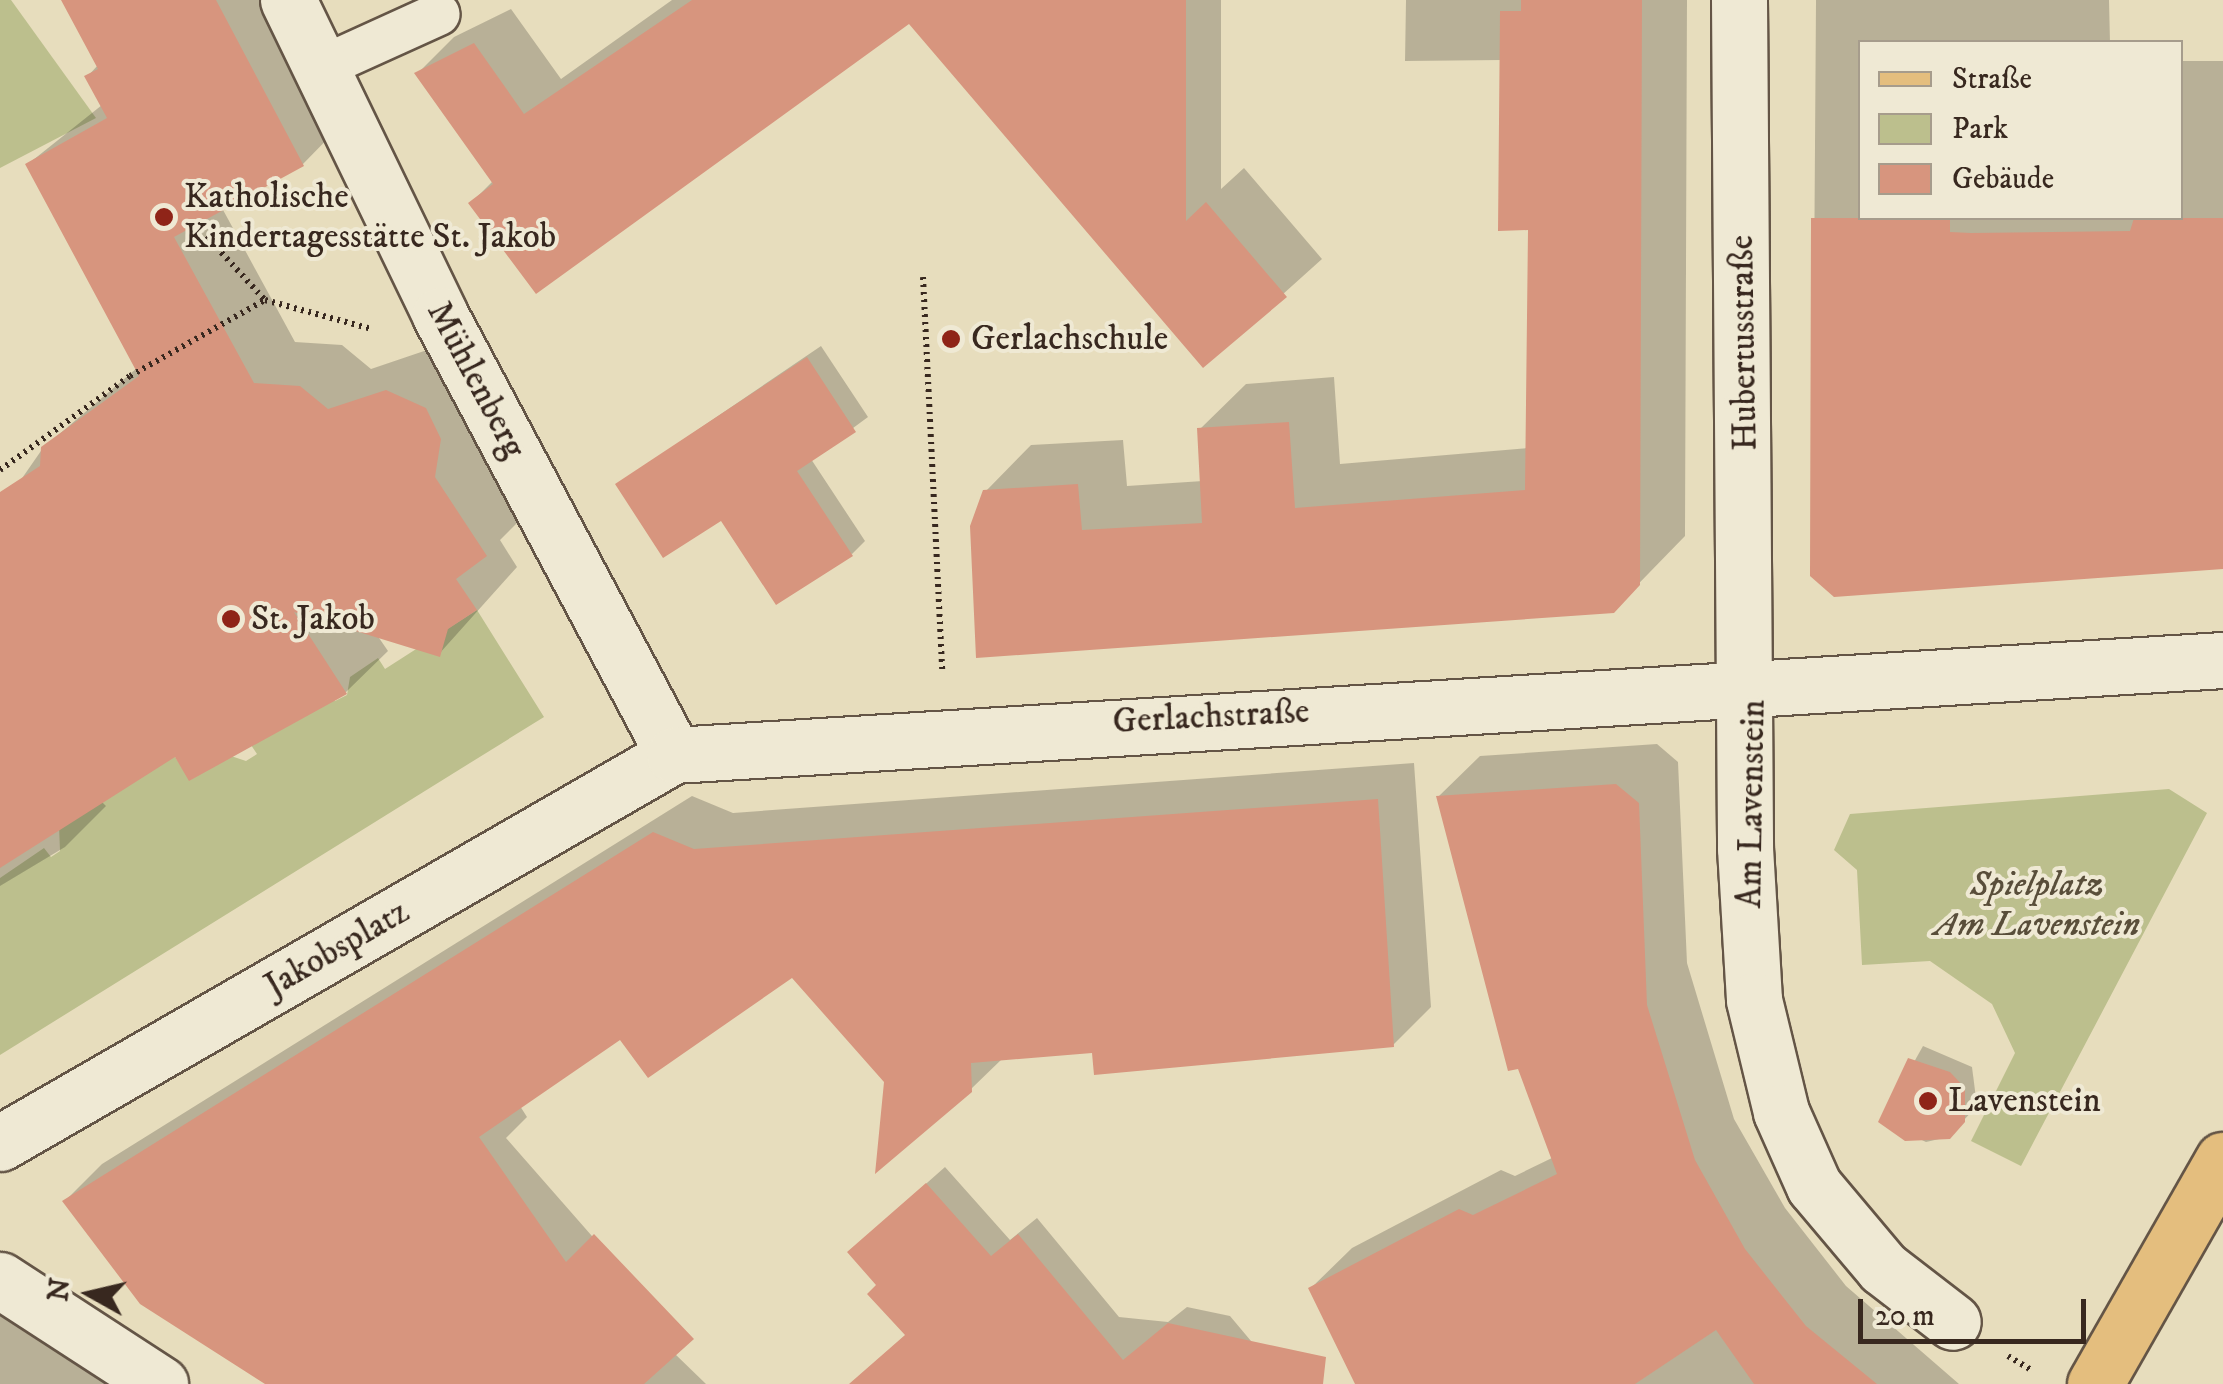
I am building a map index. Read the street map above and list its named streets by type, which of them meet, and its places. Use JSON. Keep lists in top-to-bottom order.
{
  "streets": {
    "street": [
      "Hubertusstraße",
      "Mühlenberg",
      "Gerlachstraße",
      "Am Lavenstein",
      "Jakobsplatz"
    ]
  },
  "crossings": [
    ["Hubertusstraße", "Gerlachstraße"],
    ["Hubertusstraße", "Am Lavenstein"],
    ["Mühlenberg", "Gerlachstraße"],
    ["Mühlenberg", "Jakobsplatz"],
    ["Gerlachstraße", "Am Lavenstein"],
    ["Gerlachstraße", "Jakobsplatz"]
  ],
  "parks": ["Spielplatz Am Lavenstein"],
  "places": [
    "Katholische Kindertagesstätte St. Jakob",
    "Gerlachschule",
    "St. Jakob",
    "Lavenstein"
  ],
  "legend": ["Straße", "Park", "Gebäude"],
  "scale_bar": "20 m",
  "north": "left"
}
